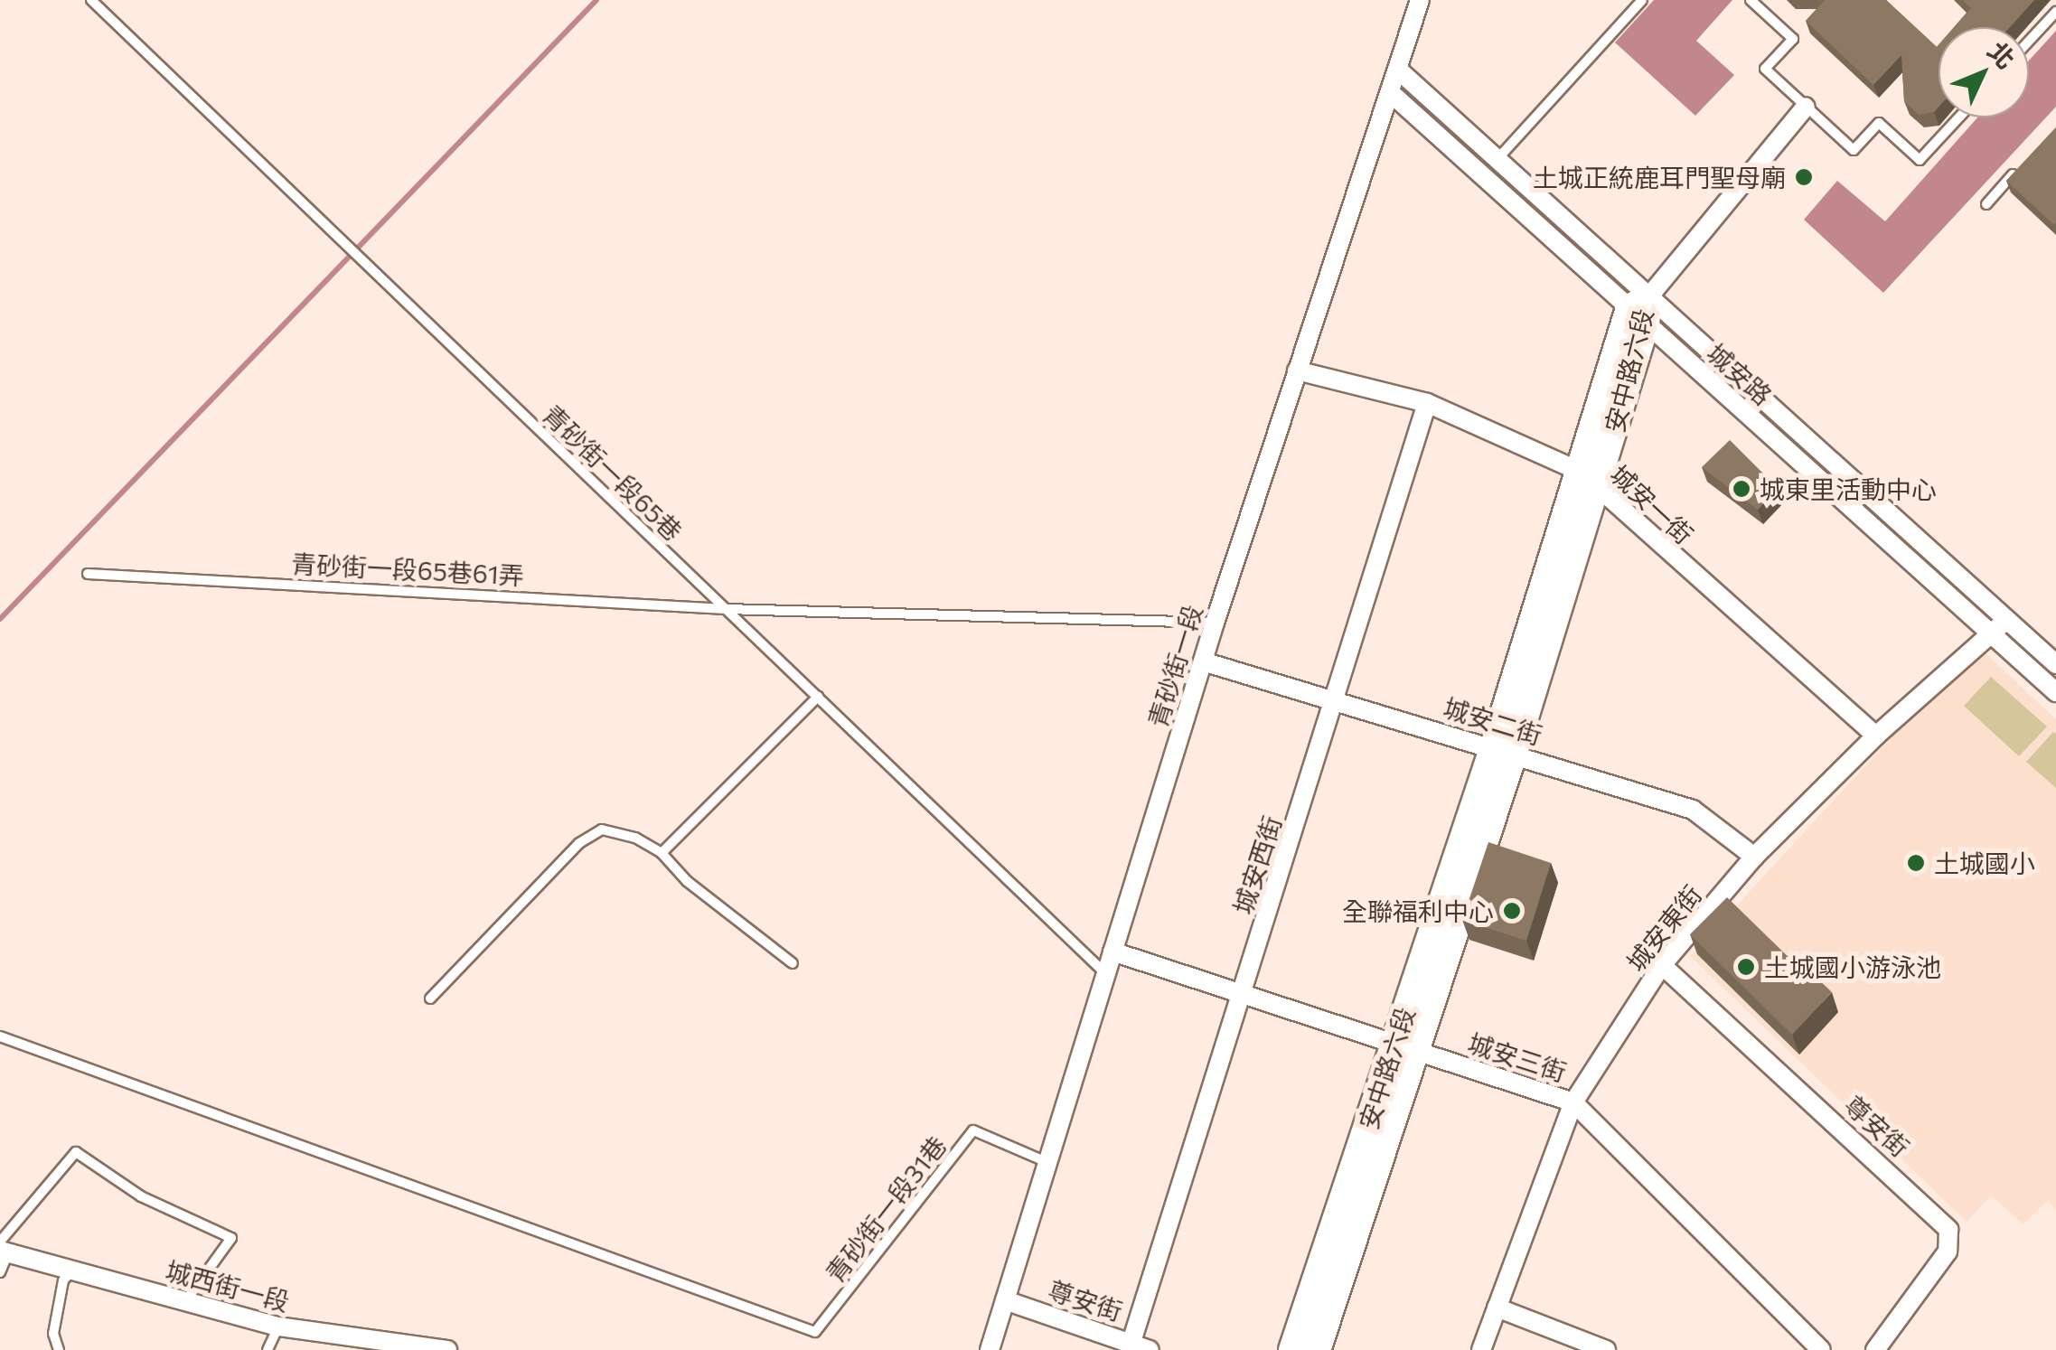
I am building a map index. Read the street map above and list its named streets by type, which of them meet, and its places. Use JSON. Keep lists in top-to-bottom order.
{
  "streets": {
    "street": [
      "安中路六段",
      "城安路",
      "城安一街",
      "青砂街一段",
      "城安二街",
      "城安西街",
      "城安東街",
      "城安三街",
      "尊安街",
      "城西街一段"
    ],
    "lane": ["青砂街一段65巷", "青砂街一段65巷61弄", "青砂街一段31巷"]
  },
  "crossings": [
    ["安中路六段", "城安路"],
    ["安中路六段", "城安一街"],
    ["安中路六段", "城安二街"],
    ["安中路六段", "城安三街"],
    ["城安路", "青砂街一段"],
    ["城安路", "城安東街"],
    ["青砂街一段65巷", "青砂街一段65巷61弄"],
    ["青砂街一段65巷", "青砂街一段"],
    ["城安一街", "青砂街一段"],
    ["城安一街", "城安西街"],
    ["城安一街", "城安東街"],
    ["青砂街一段65巷61弄", "青砂街一段"],
    ["青砂街一段", "城安二街"],
    ["青砂街一段", "城安三街"],
    ["青砂街一段", "尊安街"],
    ["青砂街一段", "青砂街一段31巷"],
    ["城安二街", "城安西街"],
    ["城安二街", "城安東街"],
    ["城安西街", "城安三街"],
    ["城安西街", "尊安街"],
    ["城安東街", "城安三街"],
    ["城安東街", "尊安街"]
  ],
  "places": [
    "土城正統鹿耳門聖母廟",
    "城東里活動中心",
    "土城國小",
    "全聯福利中心",
    "土城國小游泳池"
  ],
  "north": "top right"
}
